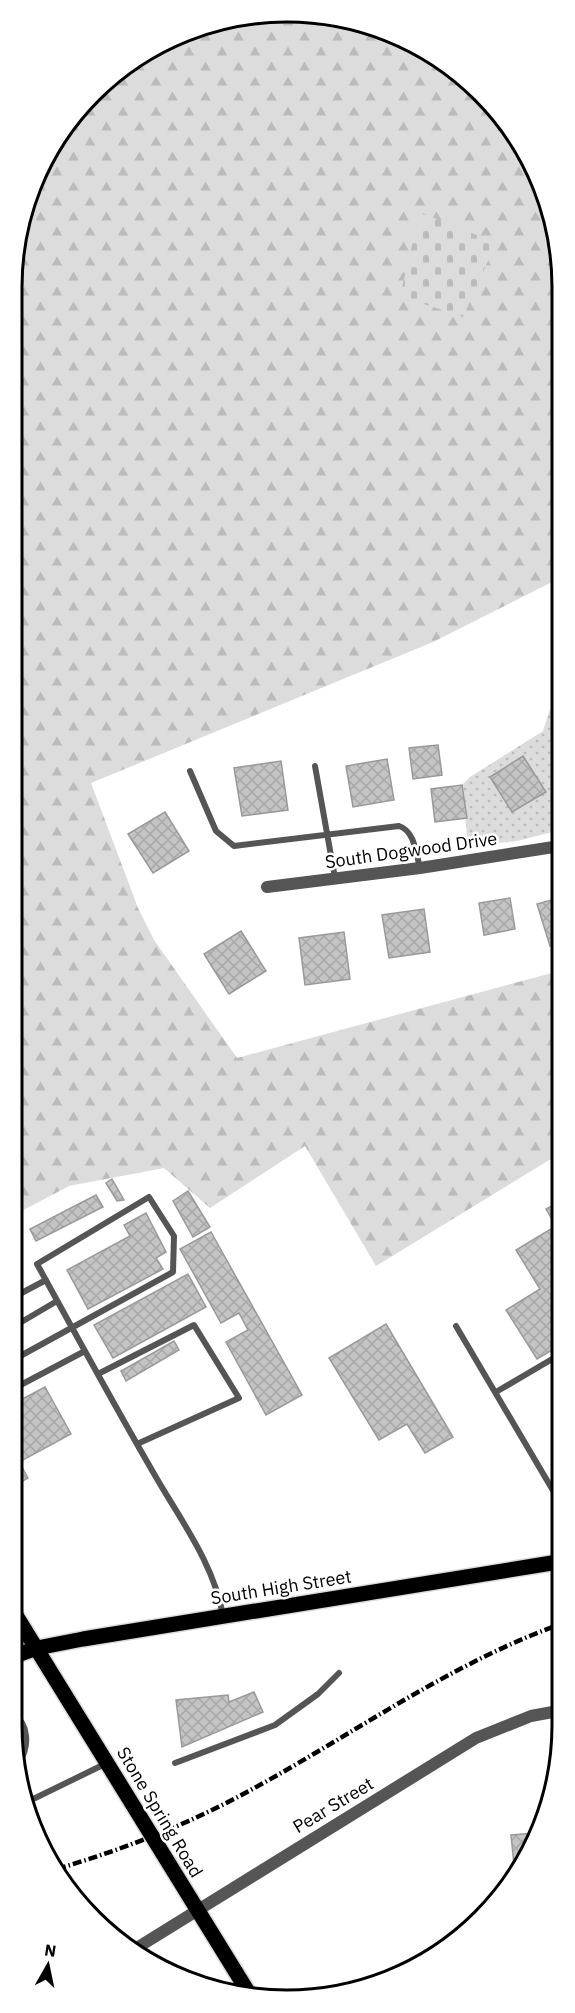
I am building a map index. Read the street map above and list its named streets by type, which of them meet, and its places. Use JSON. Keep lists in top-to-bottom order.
{
  "streets": {
    "main road": ["South High Street", "Stone Spring Road"],
    "street": ["South Dogwood Drive", "Pear Street"]
  },
  "crossings": [
    ["South High Street", "Stone Spring Road"],
    ["Pear Street", "Stone Spring Road"]
  ],
  "north": "top"
}
